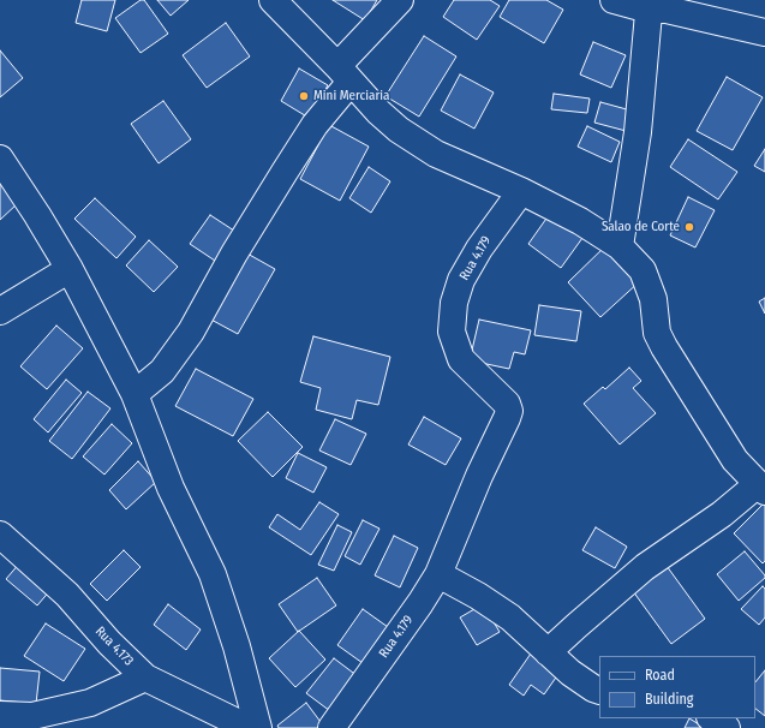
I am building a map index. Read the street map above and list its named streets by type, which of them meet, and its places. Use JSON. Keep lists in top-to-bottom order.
{
  "streets": {
    "street": ["Rua 4.179", "Rua 4.173"]
  },
  "places": ["Mini Merciaria", "Salao de Corte"],
  "legend": ["Road", "Building"]
}
